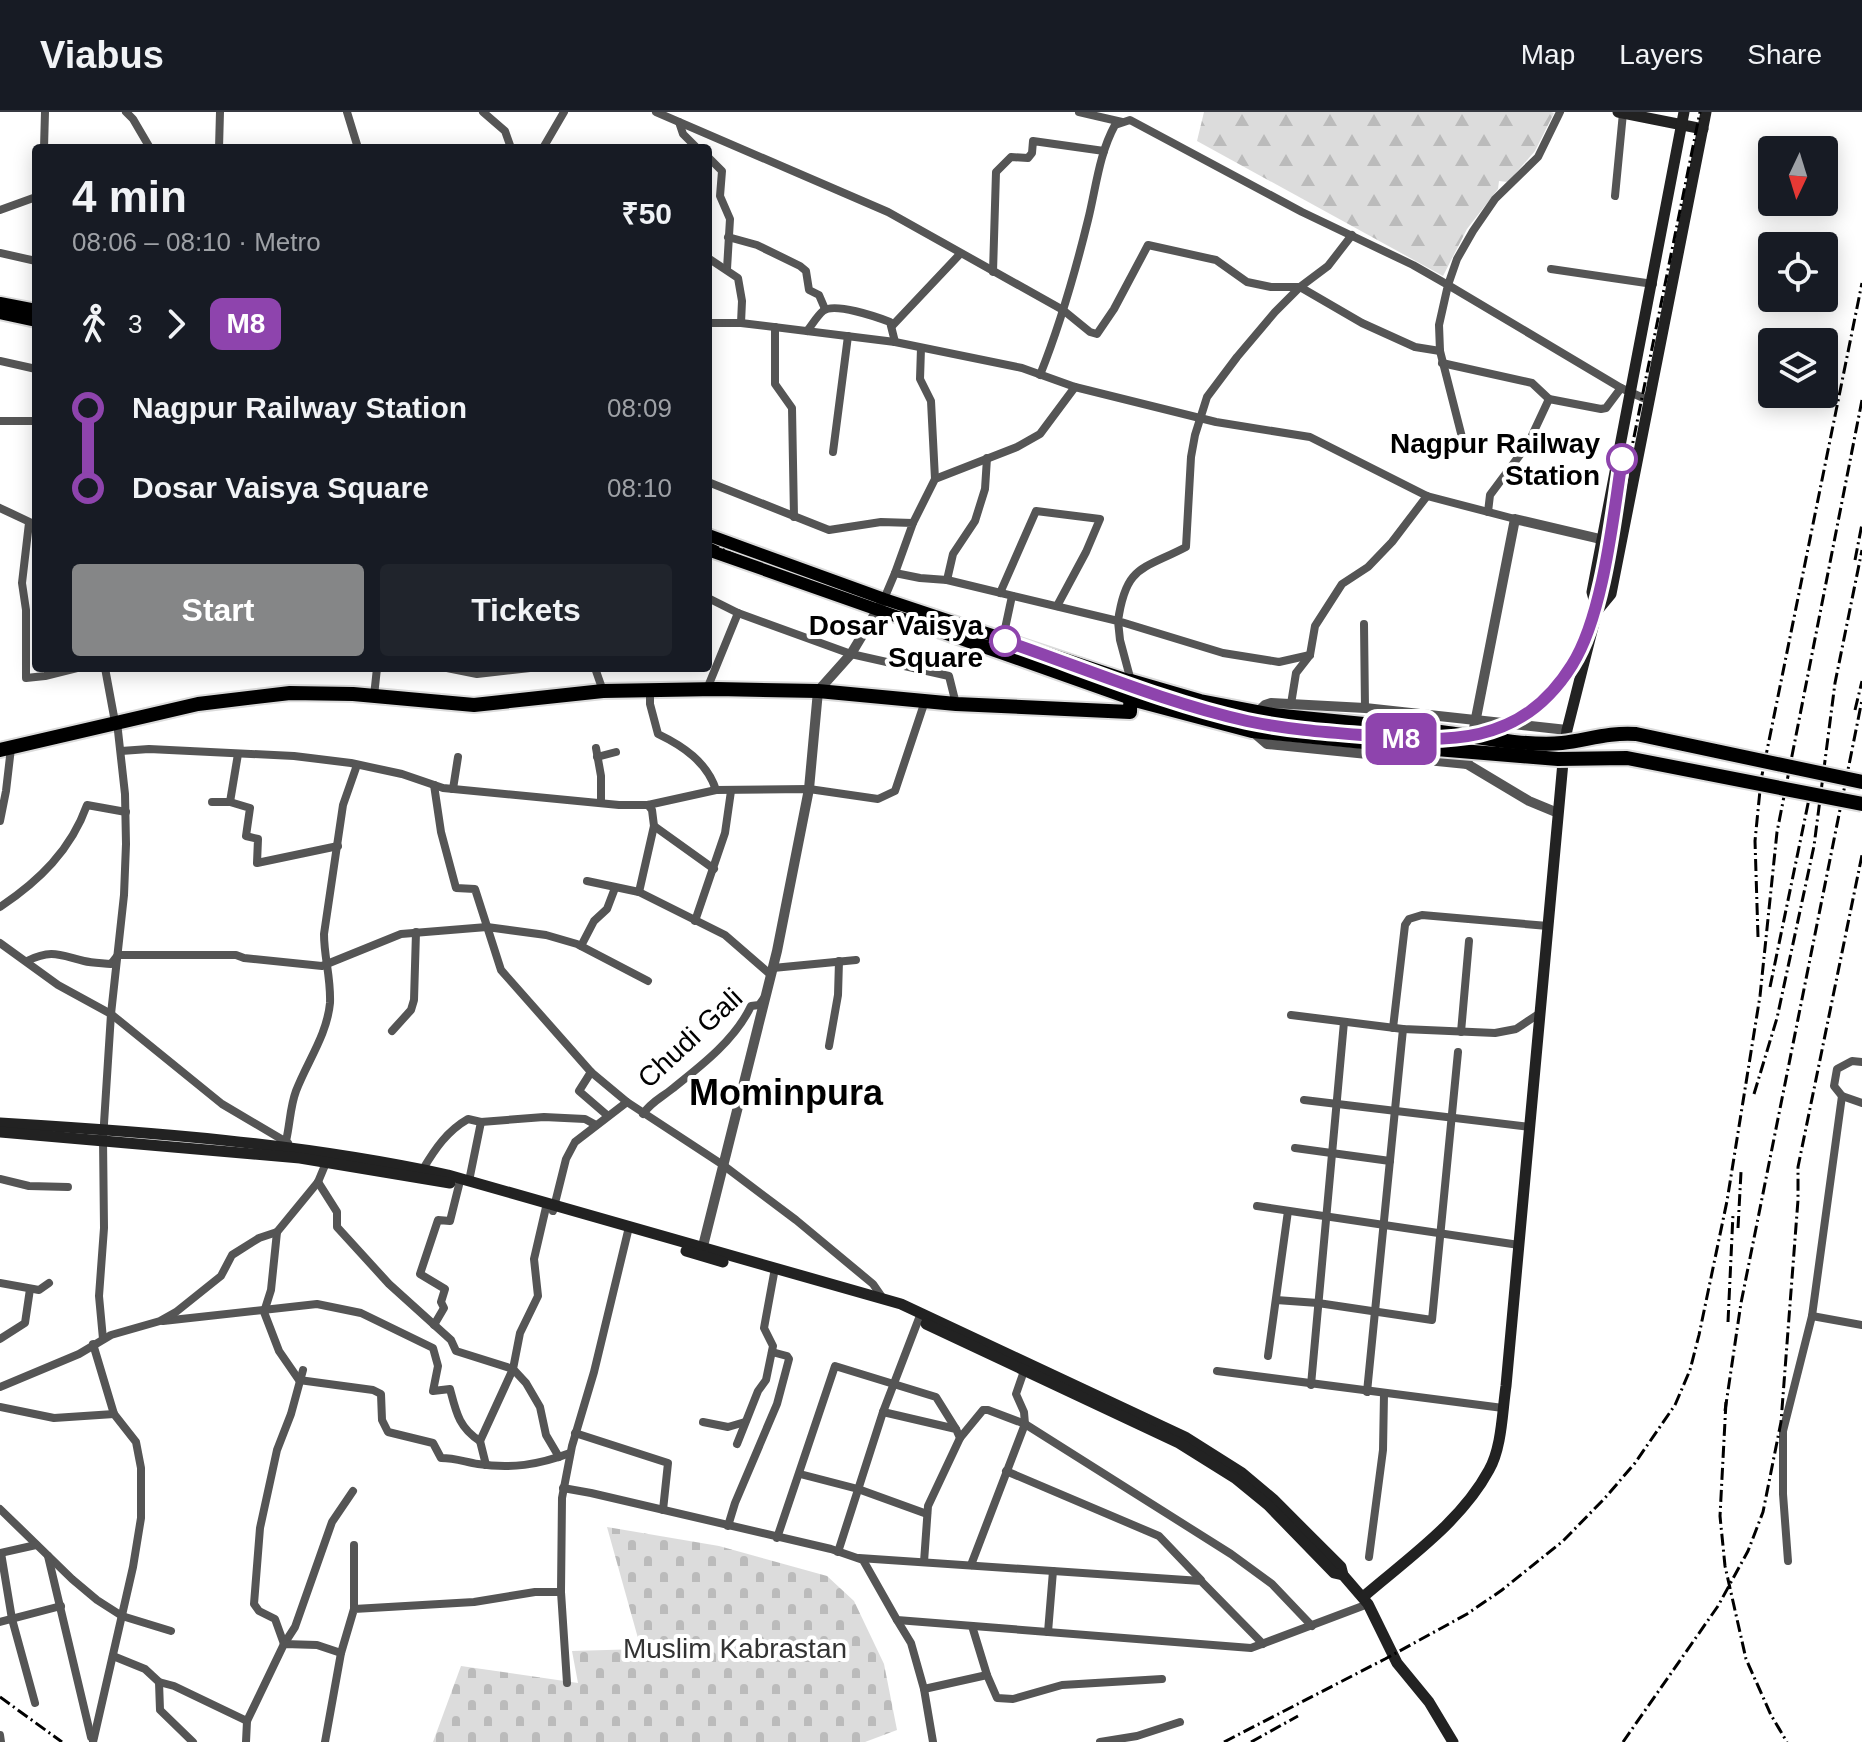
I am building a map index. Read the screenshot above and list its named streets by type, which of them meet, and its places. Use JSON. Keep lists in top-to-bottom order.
{
  "streets": {
    "street": ["Chudi Gali"]
  },
  "districts": ["Mominpura"],
  "parks": ["Muslim Kabrastan"],
  "places": ["Nagpur Railway Station", "Dosar Vaisya Square"],
  "lines": ["metro line M8"],
  "north": "bottom",
  "page": {
    "header": "Viabus",
    "nav": ["Map", "Layers", "Share"],
    "on_map": "M8",
    "heading": ["4 min", "08:06 – 08:10 · Metro", "₹50"],
    "legs": ["3", "M8"],
    "list": [
      {
        "name": "Nagpur Railway Station",
        "value": "08:09"
      },
      {
        "name": "Dosar Vaisya Square",
        "value": "08:10"
      }
    ],
    "buttons": ["Start", "Tickets"]
  }
}
